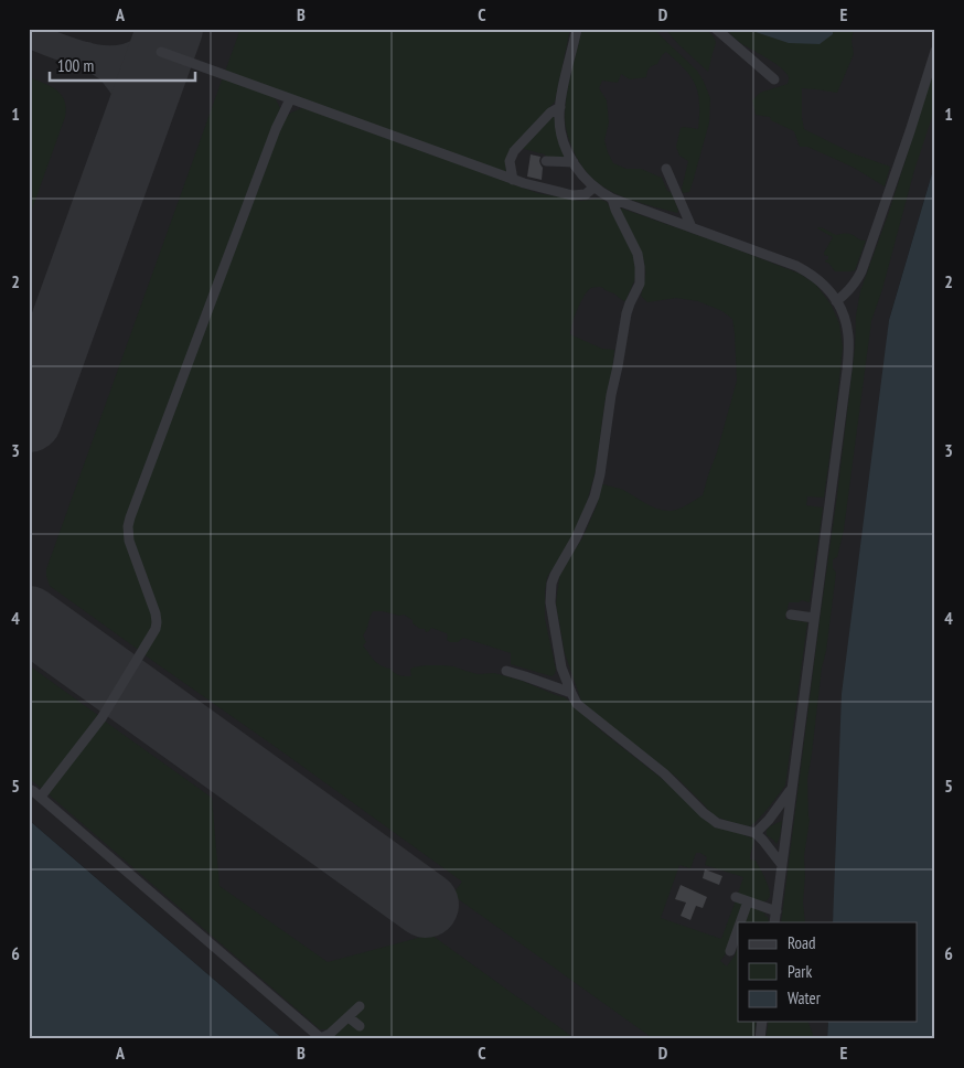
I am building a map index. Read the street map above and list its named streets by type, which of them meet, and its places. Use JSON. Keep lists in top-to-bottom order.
{
  "legend": ["Road", "Park", "Water"],
  "scale_bar": "100 m",
  "grid": {
    "columns": [
      "A",
      "B",
      "C",
      "D",
      "E"
    ],
    "rows": [
      "1",
      "2",
      "3",
      "4",
      "5",
      "6"
    ]
  }
}
